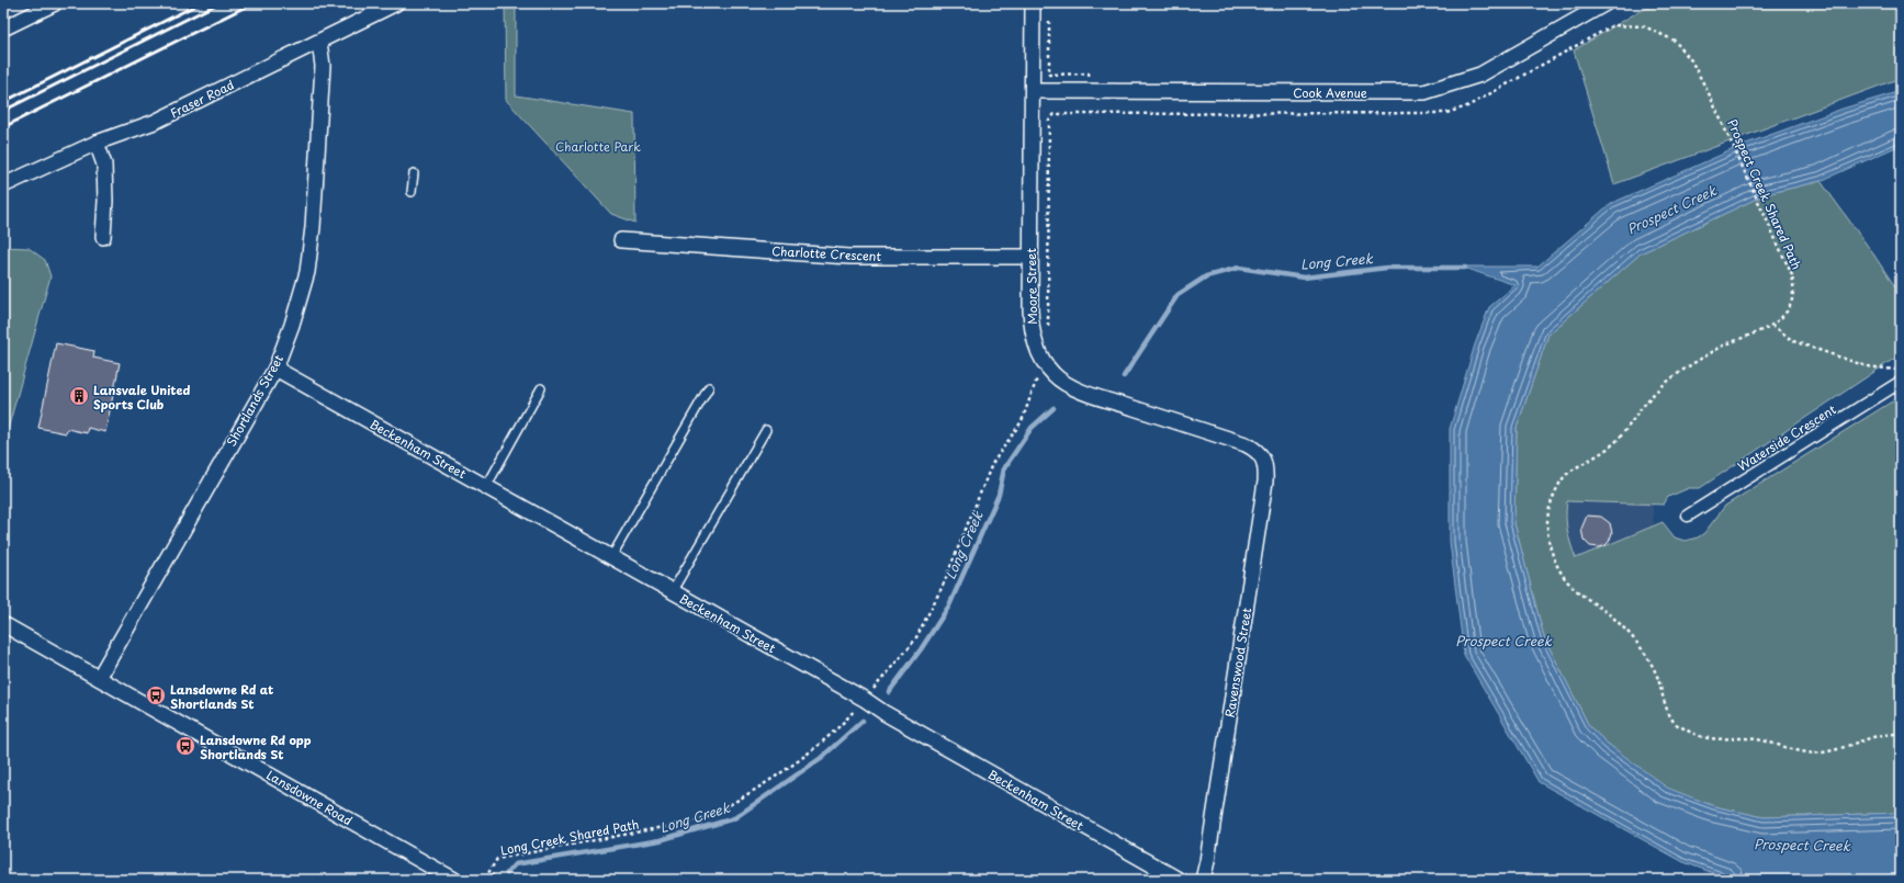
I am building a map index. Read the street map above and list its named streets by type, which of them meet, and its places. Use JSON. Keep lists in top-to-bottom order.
{
  "streets": {
    "street": [
      "Cook Avenue",
      "Fraser Road",
      "Charlotte Crescent",
      "Moore Street",
      "Shortlands Street",
      "Waterside Crescent",
      "Beckenham Street",
      "Ravenswood Street",
      "Lansdowne Road"
    ],
    "path": ["Prospect Creek Shared Path", "Long Creek Shared Path"]
  },
  "crossings": [
    ["Cook Avenue", "Moore Street"],
    ["Fraser Road", "Shortlands Street"],
    ["Charlotte Crescent", "Moore Street"],
    ["Moore Street", "Ravenswood Street"],
    ["Shortlands Street", "Beckenham Street"],
    ["Shortlands Street", "Lansdowne Road"]
  ],
  "water": ["Prospect Creek", "Long Creek"],
  "parks": ["Charlotte Park"],
  "places": {
    "building": ["Lansvale United Sports Club"],
    "bus stop": ["Lansdowne Rd at Shortlands St", "Lansdowne Rd opp Shortlands St"]
  }
}
